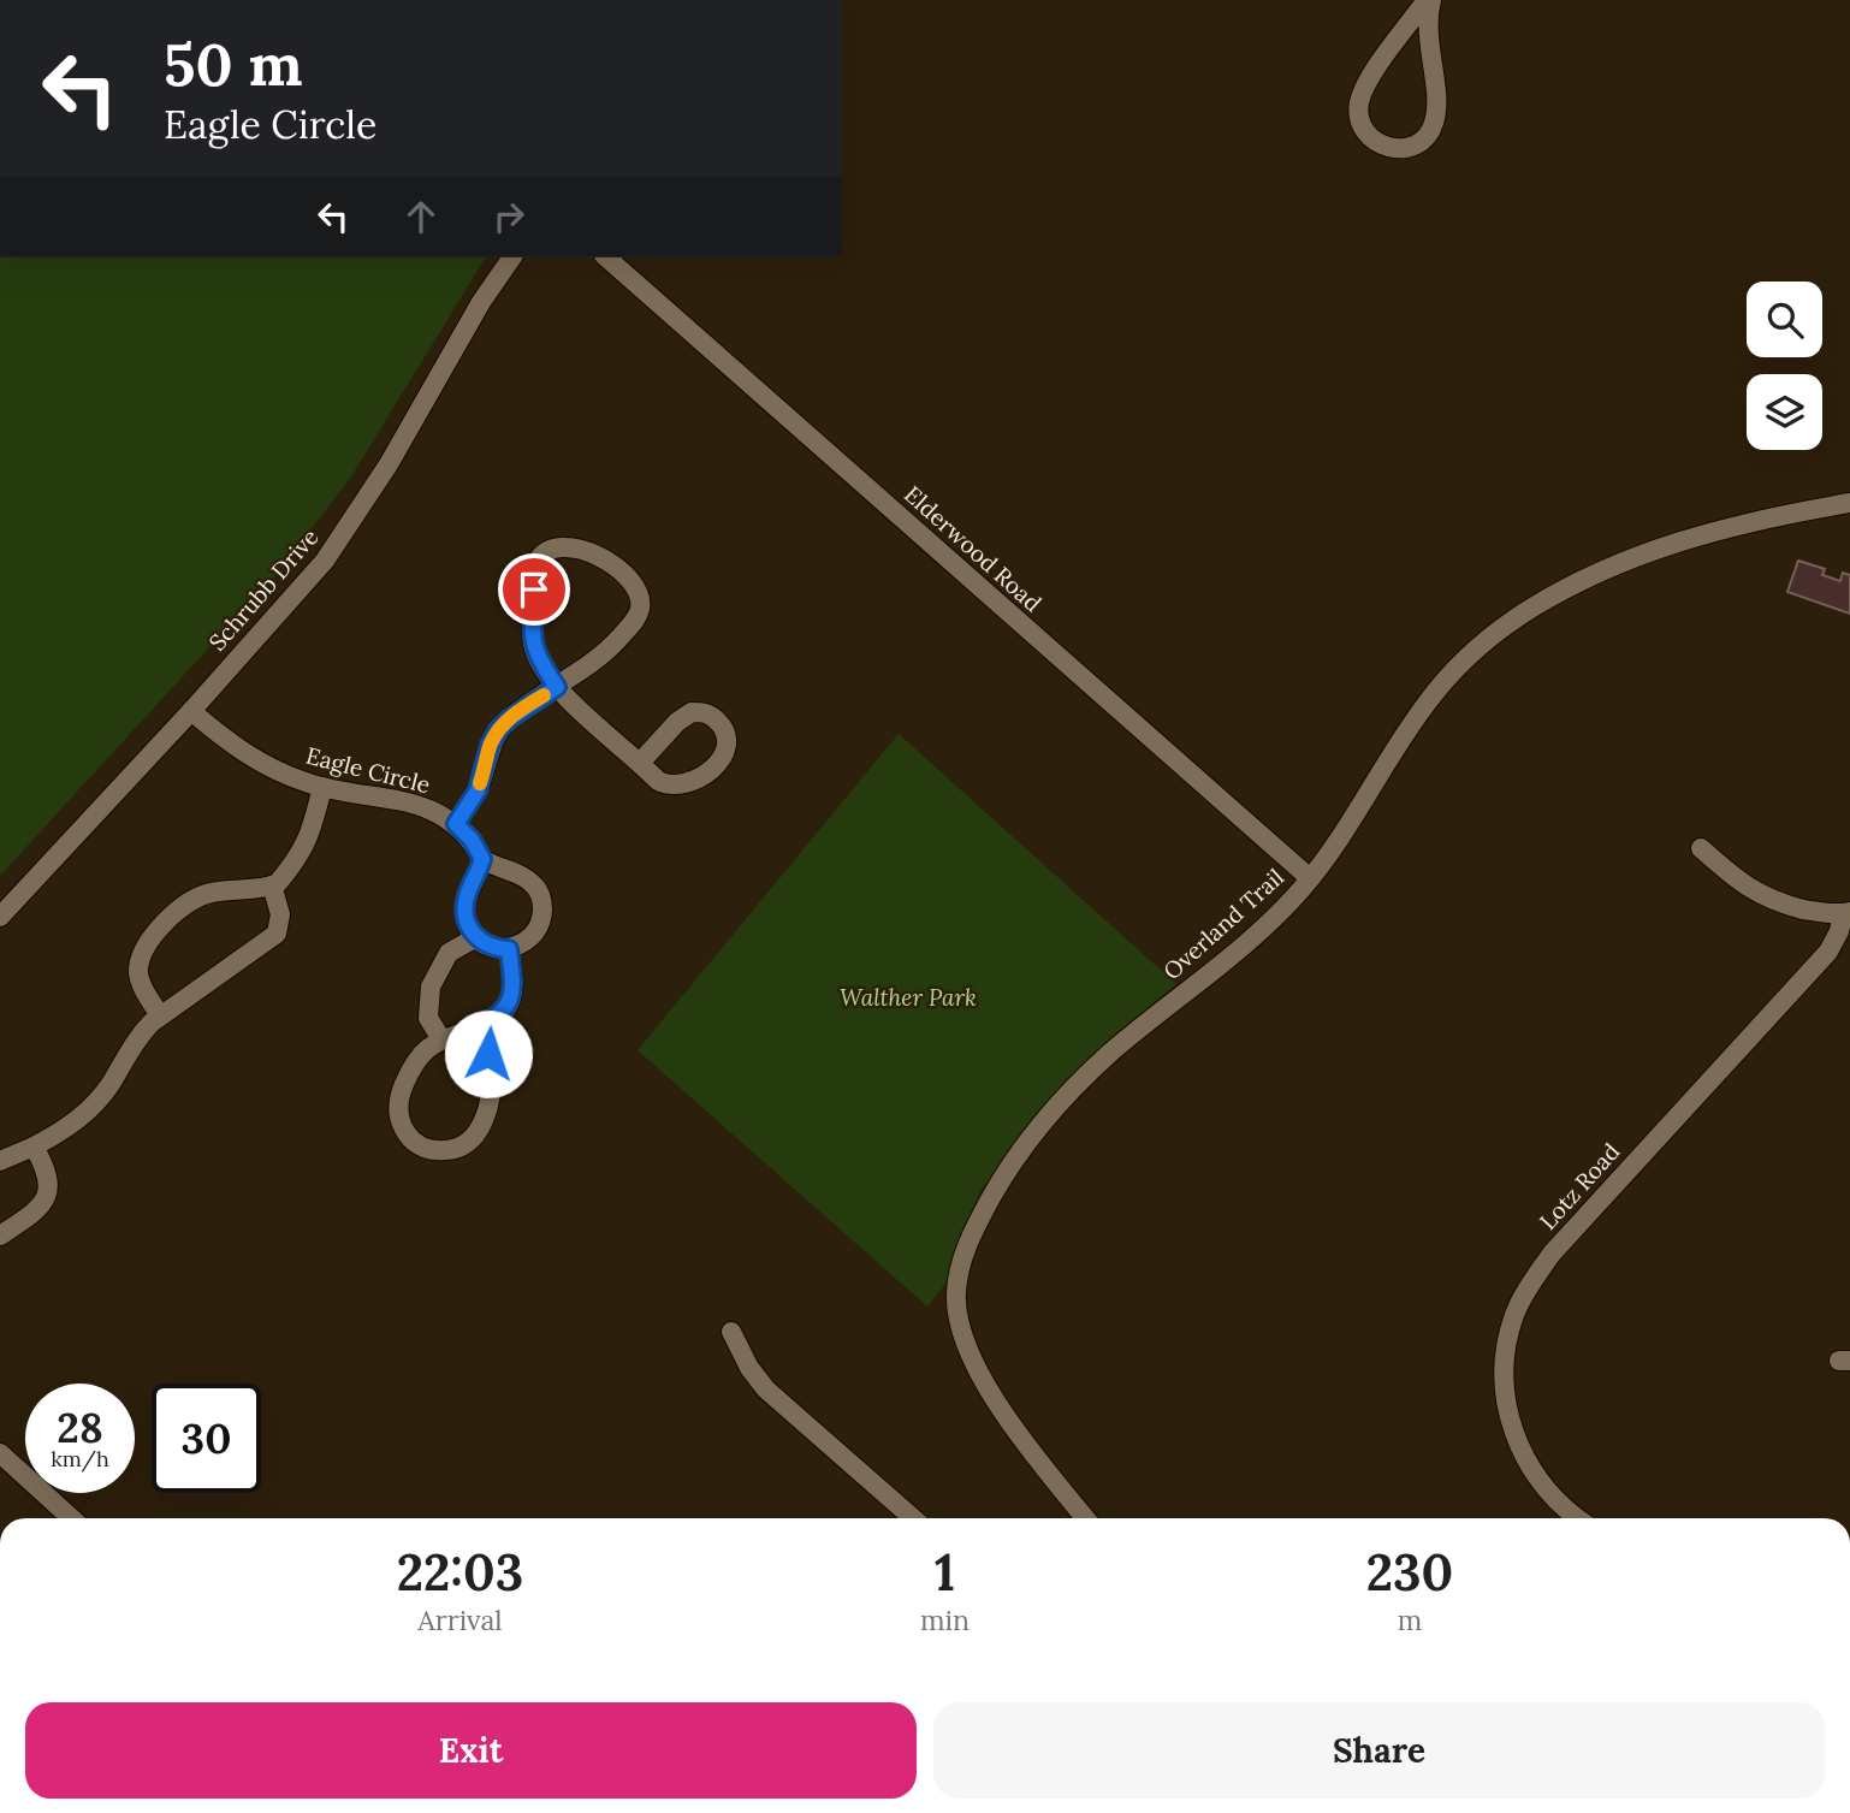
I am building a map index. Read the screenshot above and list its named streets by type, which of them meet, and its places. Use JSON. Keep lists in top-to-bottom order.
{
  "streets": {
    "street": [
      "Elderwood Road",
      "Schrubb Drive",
      "Eagle Circle",
      "Overland Trail",
      "Lotz Road"
    ]
  },
  "crossings": [
    ["Elderwood Road", "Overland Trail"],
    ["Schrubb Drive", "Eagle Circle"]
  ],
  "parks": ["Walther Park"],
  "page": {
    "turn": ["50 m", "Eagle Circle"],
    "speed": "28 km/h",
    "limit": "30",
    "eta": [
      "22:03",
      "Arrival",
      "1",
      "min",
      "230",
      "m"
    ],
    "buttons": ["Exit", "Share"]
  }
}
